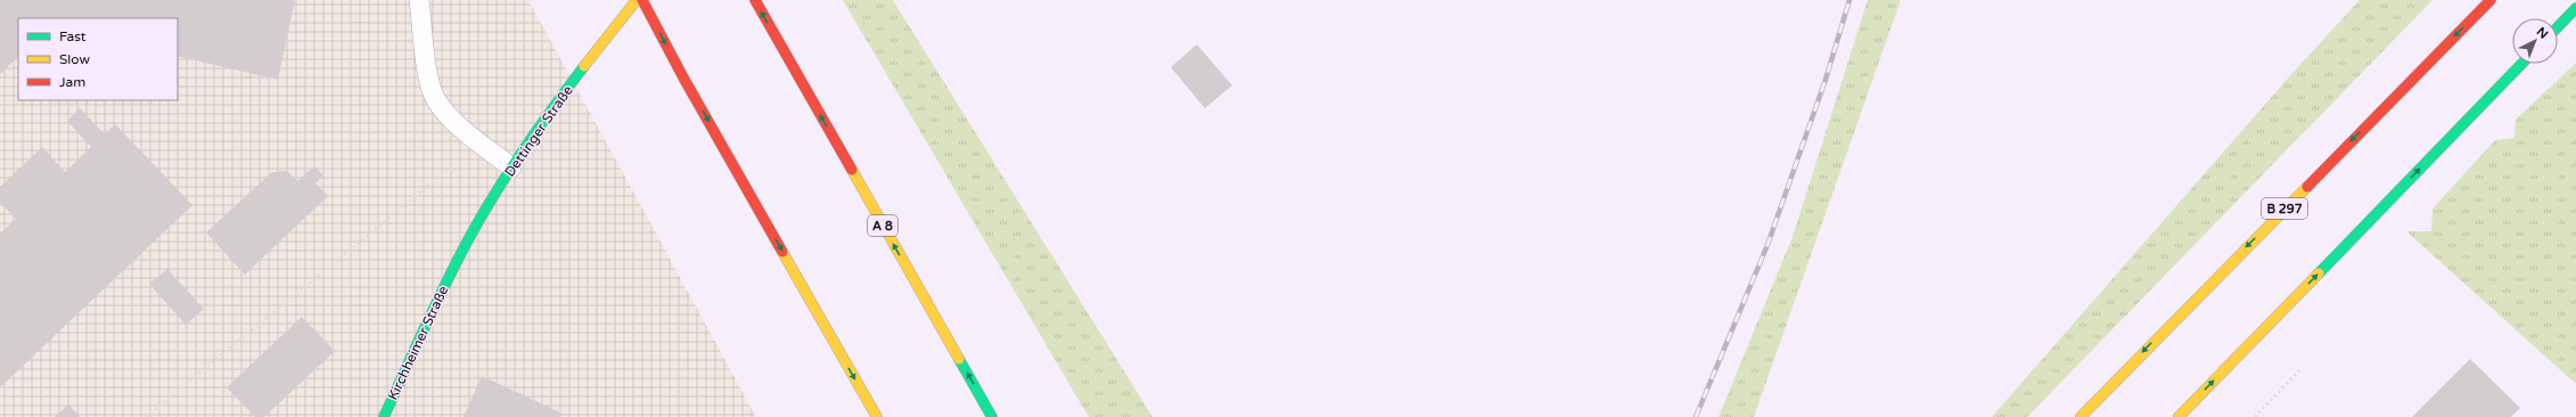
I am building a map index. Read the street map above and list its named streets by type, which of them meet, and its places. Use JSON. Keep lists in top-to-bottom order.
{
  "streets": {
    "main road": [
      "Dettinger Straße",
      "B 297",
      "A 8",
      "Kirchheimer Straße"
    ]
  },
  "crossings": [
    ["Dettinger Straße", "Kirchheimer Straße"]
  ],
  "legend": ["Fast", "Slow", "Jam"],
  "north": "top right"
}
